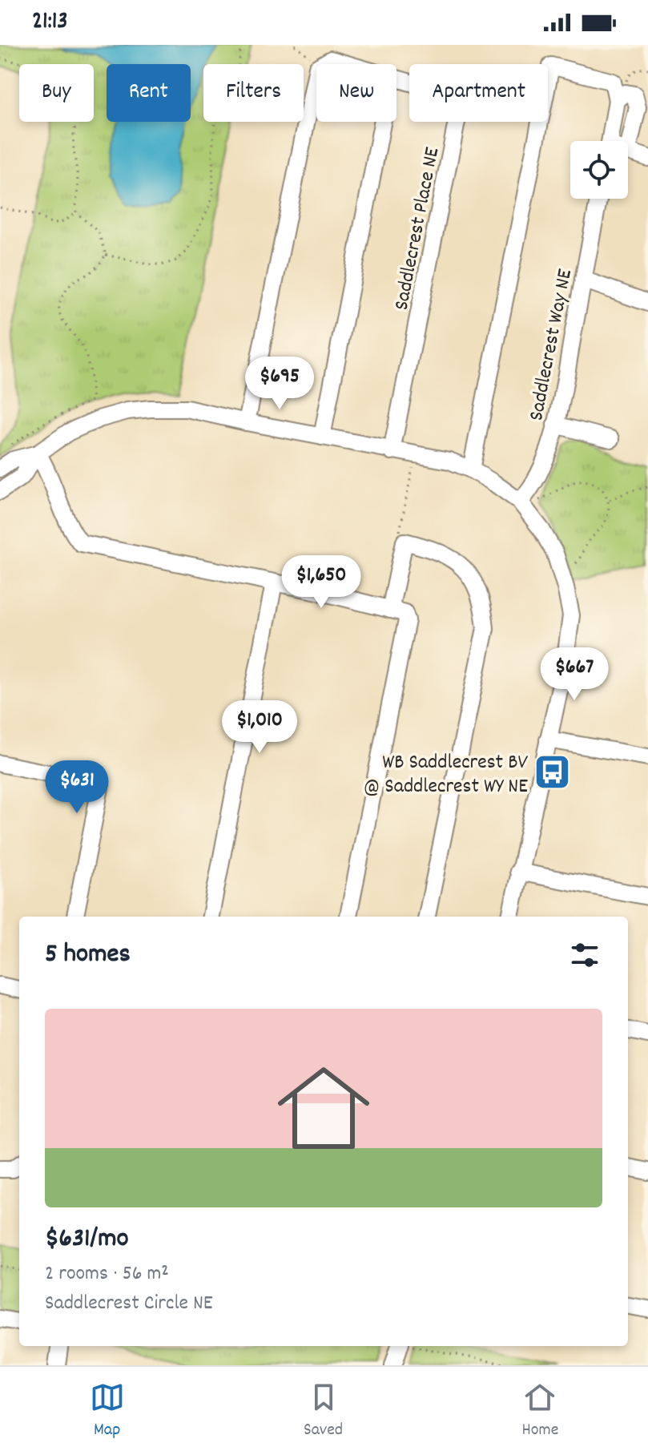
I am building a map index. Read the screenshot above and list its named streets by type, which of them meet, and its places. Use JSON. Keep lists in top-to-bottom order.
{
  "streets": {
    "street": ["Saddlecrest Place NE", "Saddlecrest Way NE"]
  },
  "places": {
    "bus stop": ["WB Saddlecrest BV @ Saddlecrest WY NE"]
  },
  "page": {
    "status": "21:13",
    "chip": [
      "Buy",
      "Rent",
      "Filters",
      "New",
      "Apartment"
    ],
    "price": [
      "$695",
      "$1,650",
      "$667",
      "$1,010",
      "$631"
    ],
    "heading": "5 homes",
    "list": [
      {
        "name": "$631/mo",
        "note": "2 rooms · 56 m² · Saddlecrest Circle NE"
      }
    ],
    "tabs": ["Map", "Saved", "Home"]
  }
}
